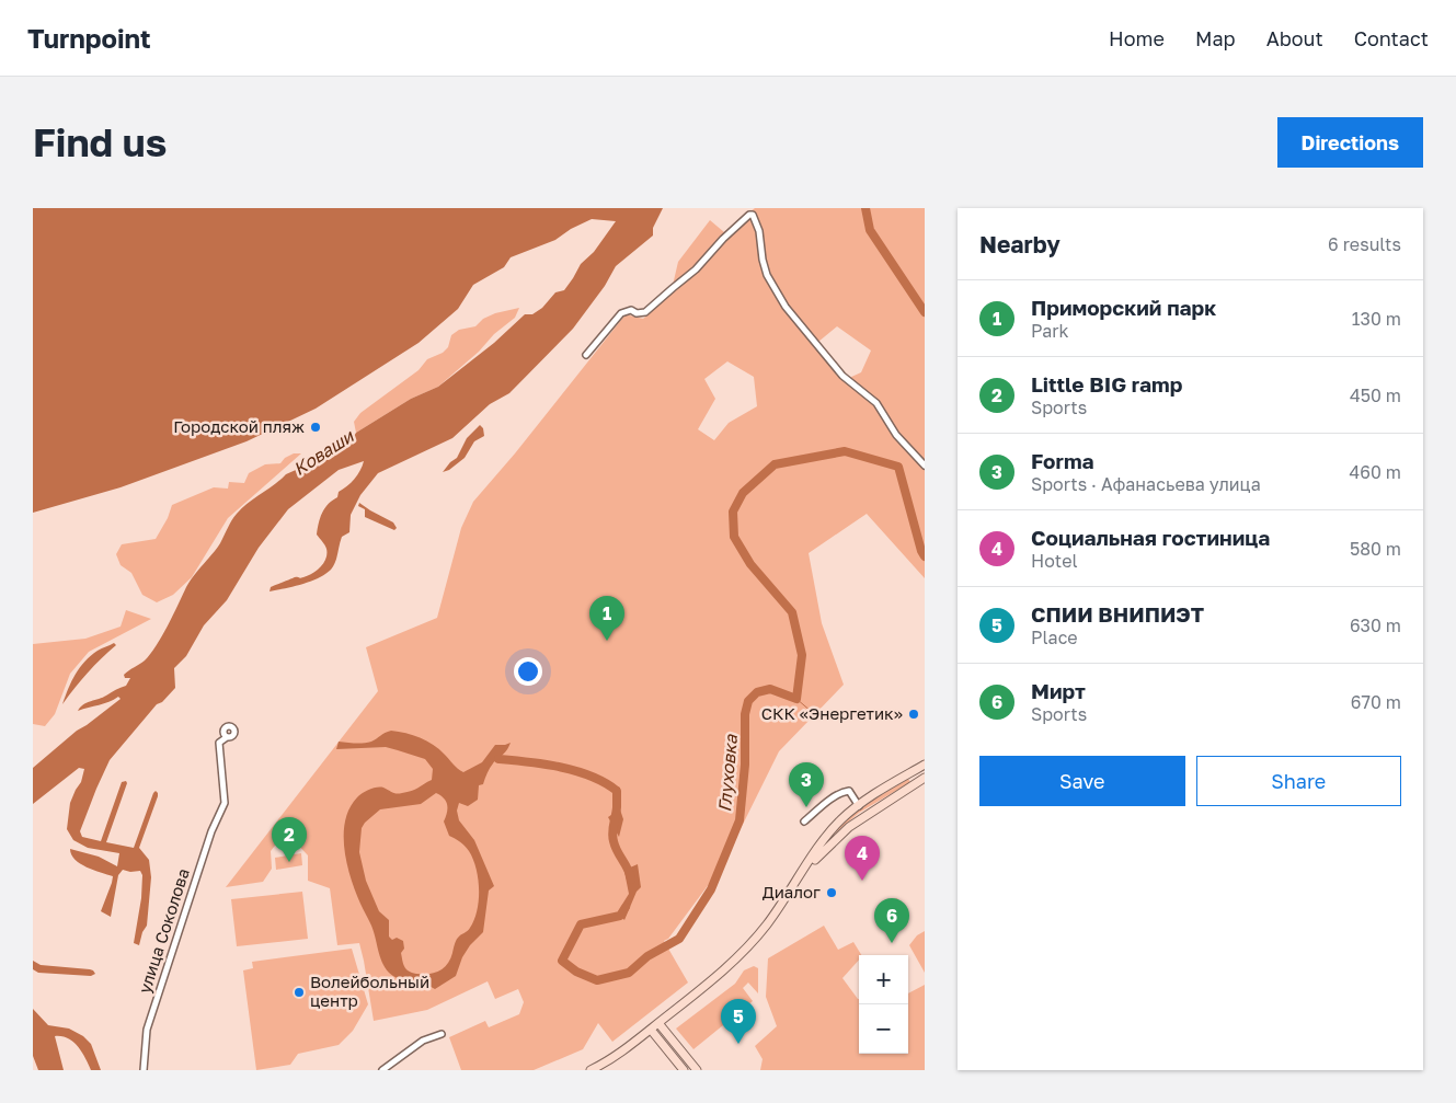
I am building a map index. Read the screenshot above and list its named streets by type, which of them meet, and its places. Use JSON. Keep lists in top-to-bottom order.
{
  "streets": {
    "street": ["улица Соколова"]
  },
  "water": ["Коваши", "Глуховка"],
  "places": [
    "Городской пляж",
    "СКК «Энергетик»",
    "Диалог",
    "Волейбольный центр"
  ],
  "page": {
    "header": "Turnpoint",
    "nav": [
      "Home",
      "Map",
      "About",
      "Contact"
    ],
    "buttons": [
      "Directions",
      ["Save", "Share"]
    ],
    "title": "Find us",
    "heading": ["Nearby", "6 results"],
    "list": [
      {
        "mark": "1",
        "name": "Приморский парк",
        "note": "Park",
        "value": "130 m"
      },
      {
        "mark": "2",
        "name": "Little BIG ramp",
        "note": "Sports",
        "value": "450 m"
      },
      {
        "mark": "3",
        "name": "Forma",
        "note": "Sports · Афанасьева улица",
        "value": "460 m"
      },
      {
        "mark": "4",
        "name": "Социальная гостиница",
        "note": "Hotel",
        "value": "580 m"
      },
      {
        "mark": "5",
        "name": "СПИИ ВНИПИЭТ",
        "note": "Place",
        "value": "630 m"
      },
      {
        "mark": "6",
        "name": "Мирт",
        "note": "Sports",
        "value": "670 m"
      }
    ],
    "pins": [
      "1",
      "3",
      "2",
      "4",
      "6",
      "5"
    ],
    "map_buttons": ["+", "−"]
  }
}
